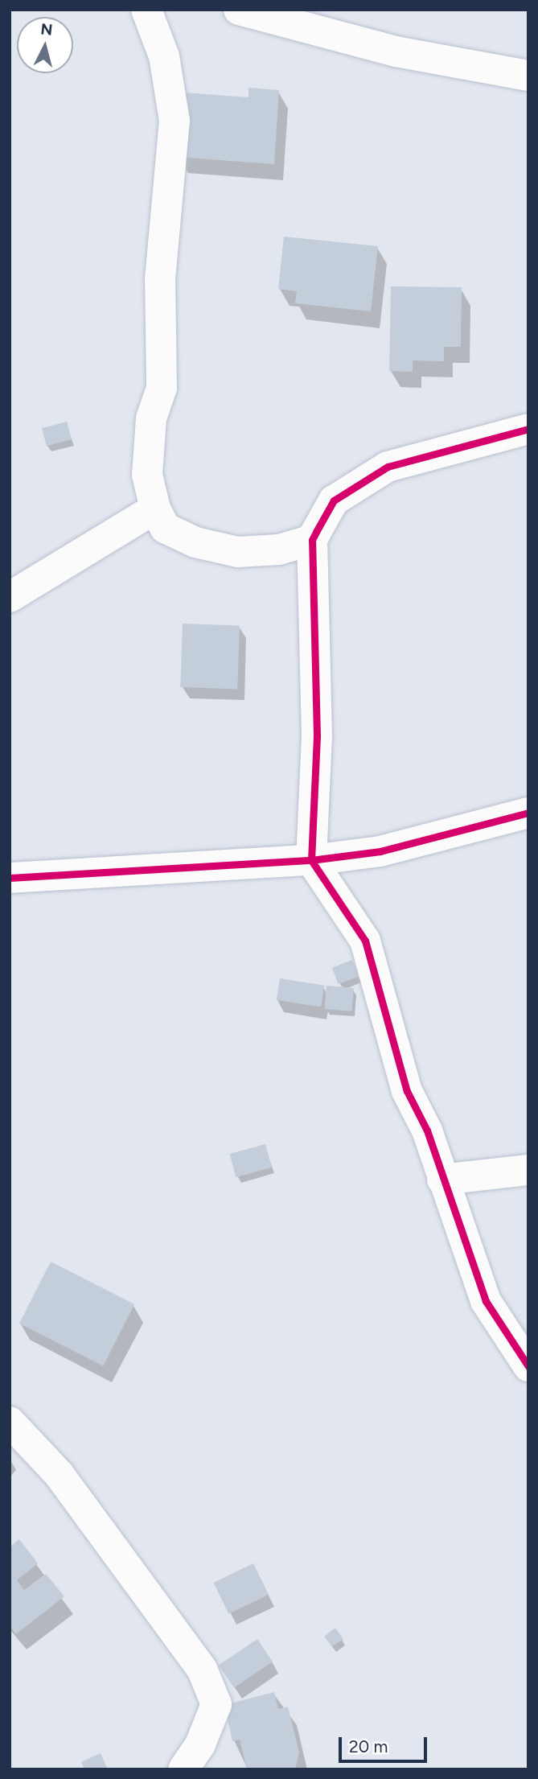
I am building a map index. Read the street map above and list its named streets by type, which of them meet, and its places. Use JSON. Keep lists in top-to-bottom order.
{
  "scale_bar": "20 m",
  "north": "top"
}
